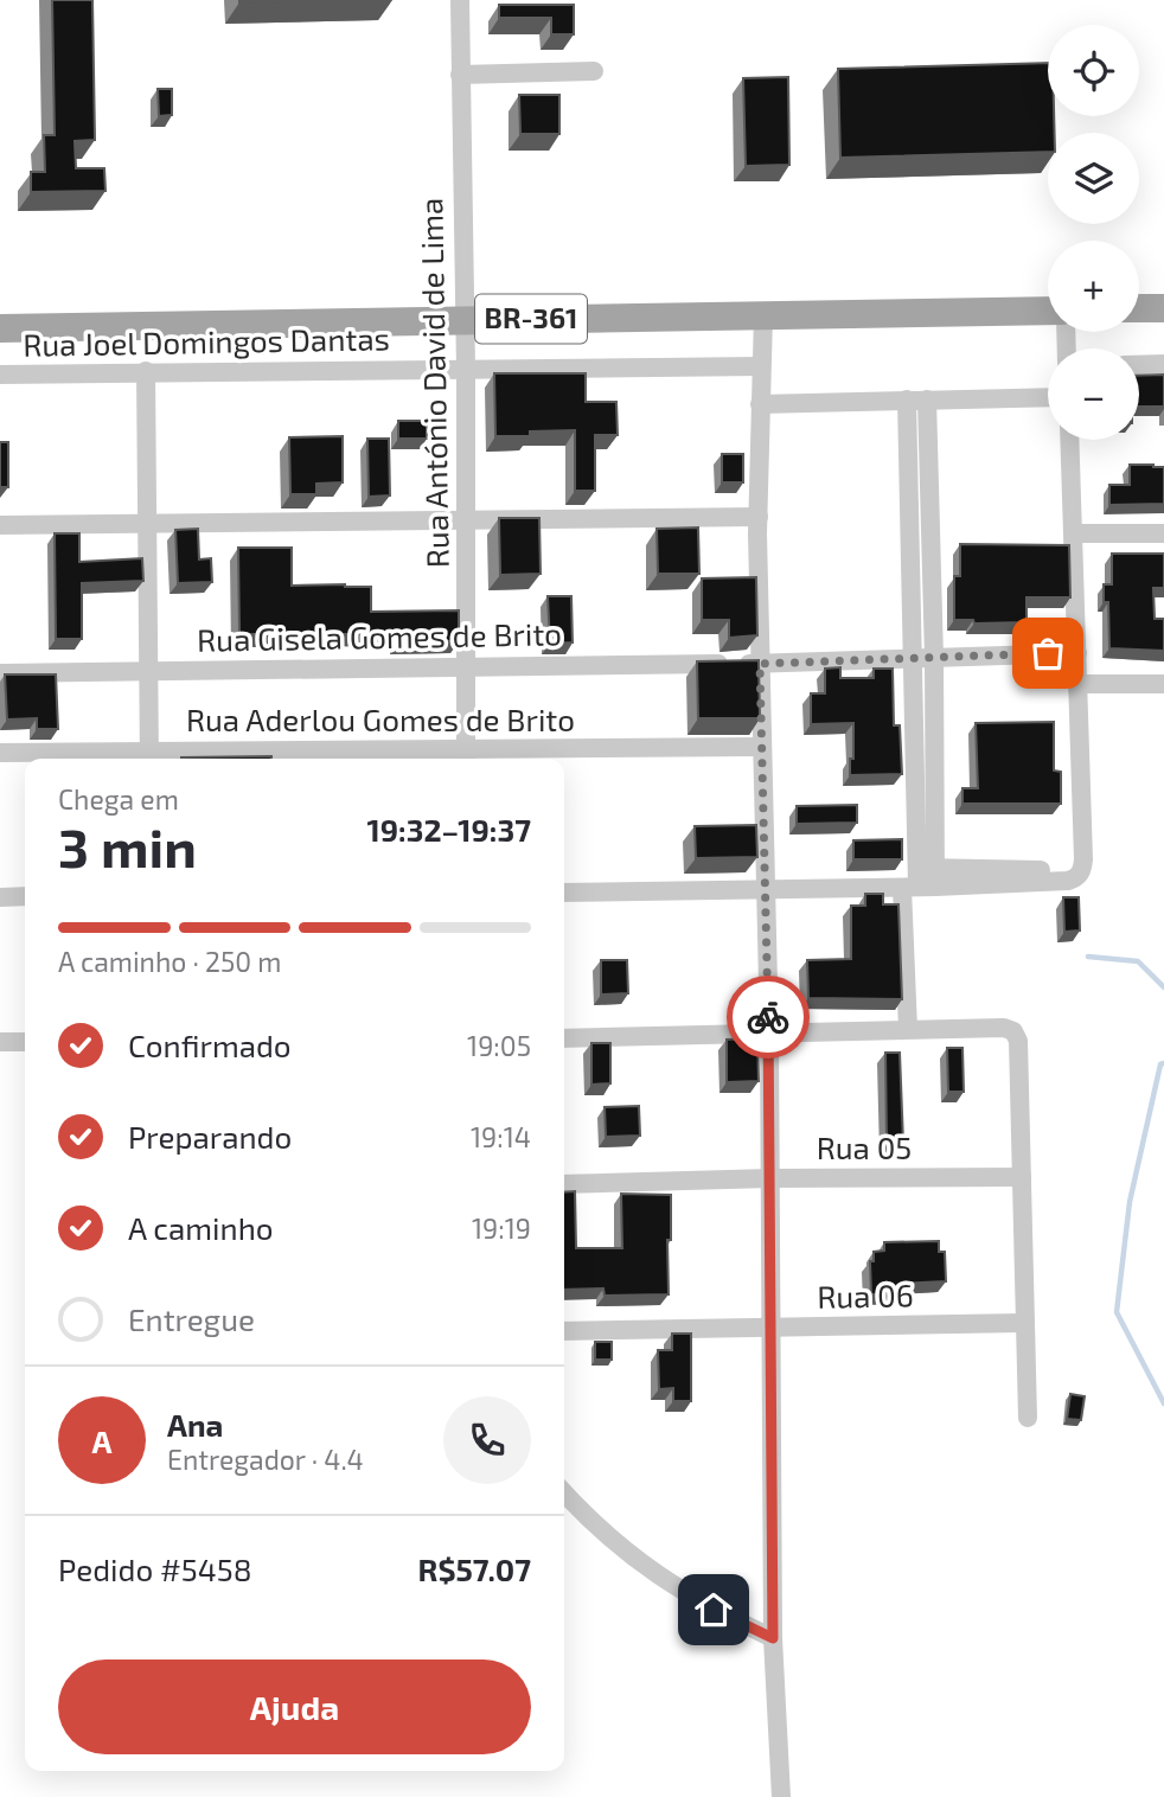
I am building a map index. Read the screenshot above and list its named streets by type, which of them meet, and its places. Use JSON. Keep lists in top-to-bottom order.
{
  "streets": {
    "main road": ["BR-361"],
    "street": [
      "Rua Joel Domingos Dantas",
      "Rua António David de Lima",
      "Rua Gisela Gomes de Brito",
      "Rua Aderlou Gomes de Brito",
      "Rua 05",
      "Rua 06"
    ]
  },
  "crossings": [
    ["BR-361", "Rua António David de Lima"],
    ["Rua Joel Domingos Dantas", "Rua António David de Lima"],
    ["Rua António David de Lima", "Rua Gisela Gomes de Brito"],
    ["Rua António David de Lima", "Rua Aderlou Gomes de Brito"]
  ],
  "page": {
    "map_buttons": ["+", "−"],
    "heading": ["3 min", "Chega em", "19:32–19:37"],
    "panel": [
      "Ana",
      "Entregador · 4.4",
      "Pedido #5458",
      "R$57.07"
    ],
    "bar": "A caminho · 250 m",
    "list": [
      ["Confirmado", "19:05"],
      ["Preparando", "19:14"],
      ["A caminho", "19:19"],
      "Entregue"
    ],
    "round": "A",
    "buttons": "Ajuda"
  }
}
